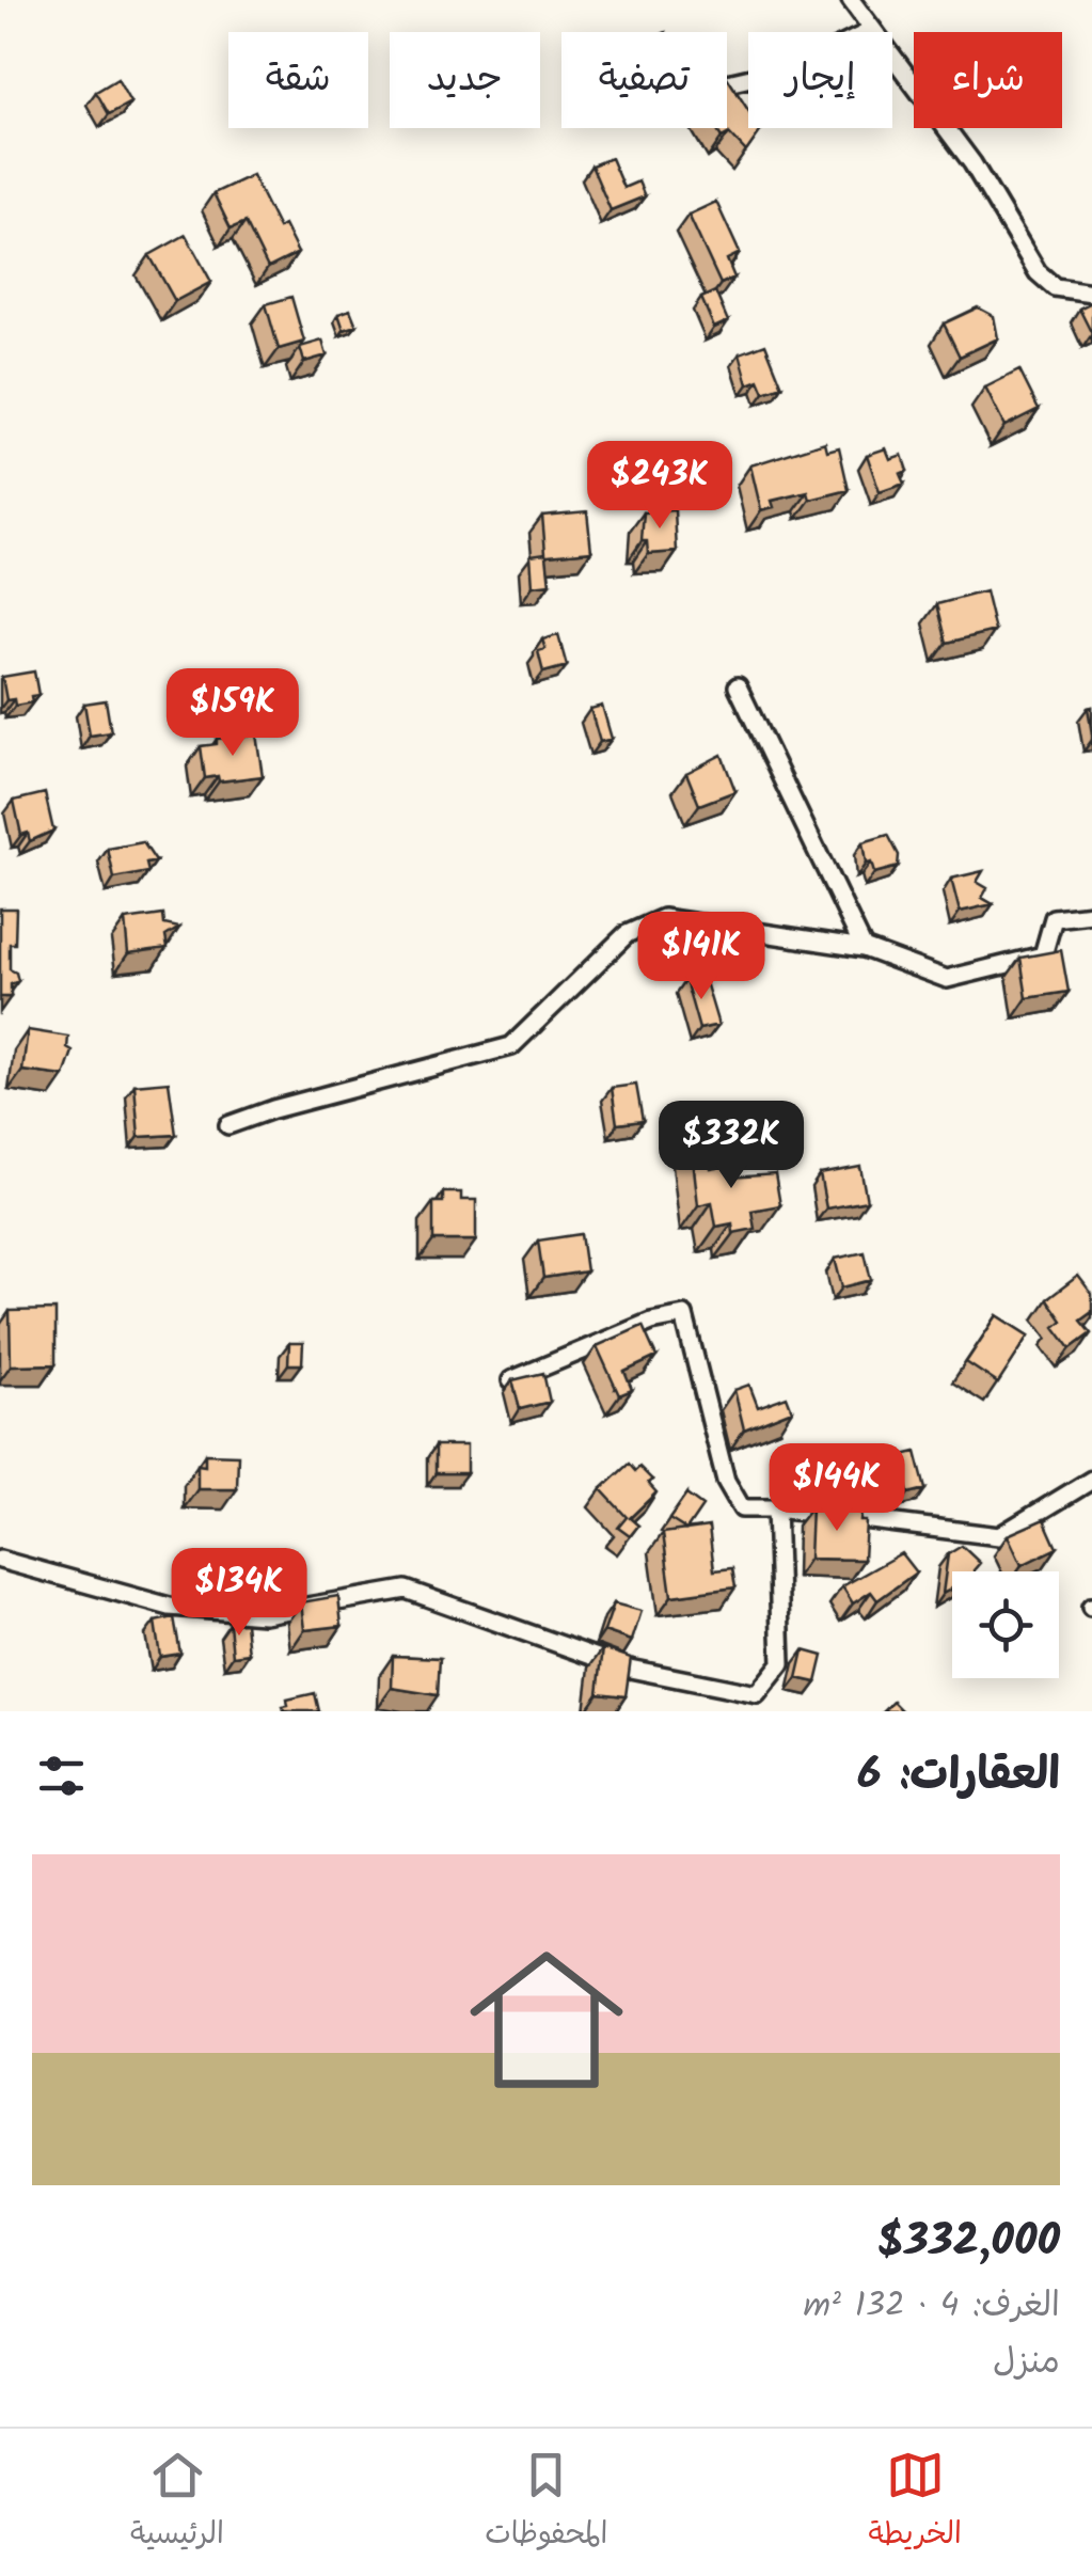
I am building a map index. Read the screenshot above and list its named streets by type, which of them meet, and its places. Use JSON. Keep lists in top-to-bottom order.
{
  "page": {
    "chip": [
      "شراء",
      "إيجار",
      "تصفية",
      "جديد",
      "شقة"
    ],
    "price": [
      "$243K",
      "$159K",
      "$141K",
      "$332K",
      "$144K",
      "$134K"
    ],
    "heading": "العقارات: 6",
    "list": [
      {
        "name": "$332,000",
        "note": "الغرف: 4 · 132 m² · منزل"
      }
    ],
    "tabs": ["الخريطة", "المحفوظات", "الرئيسية"]
  }
}
